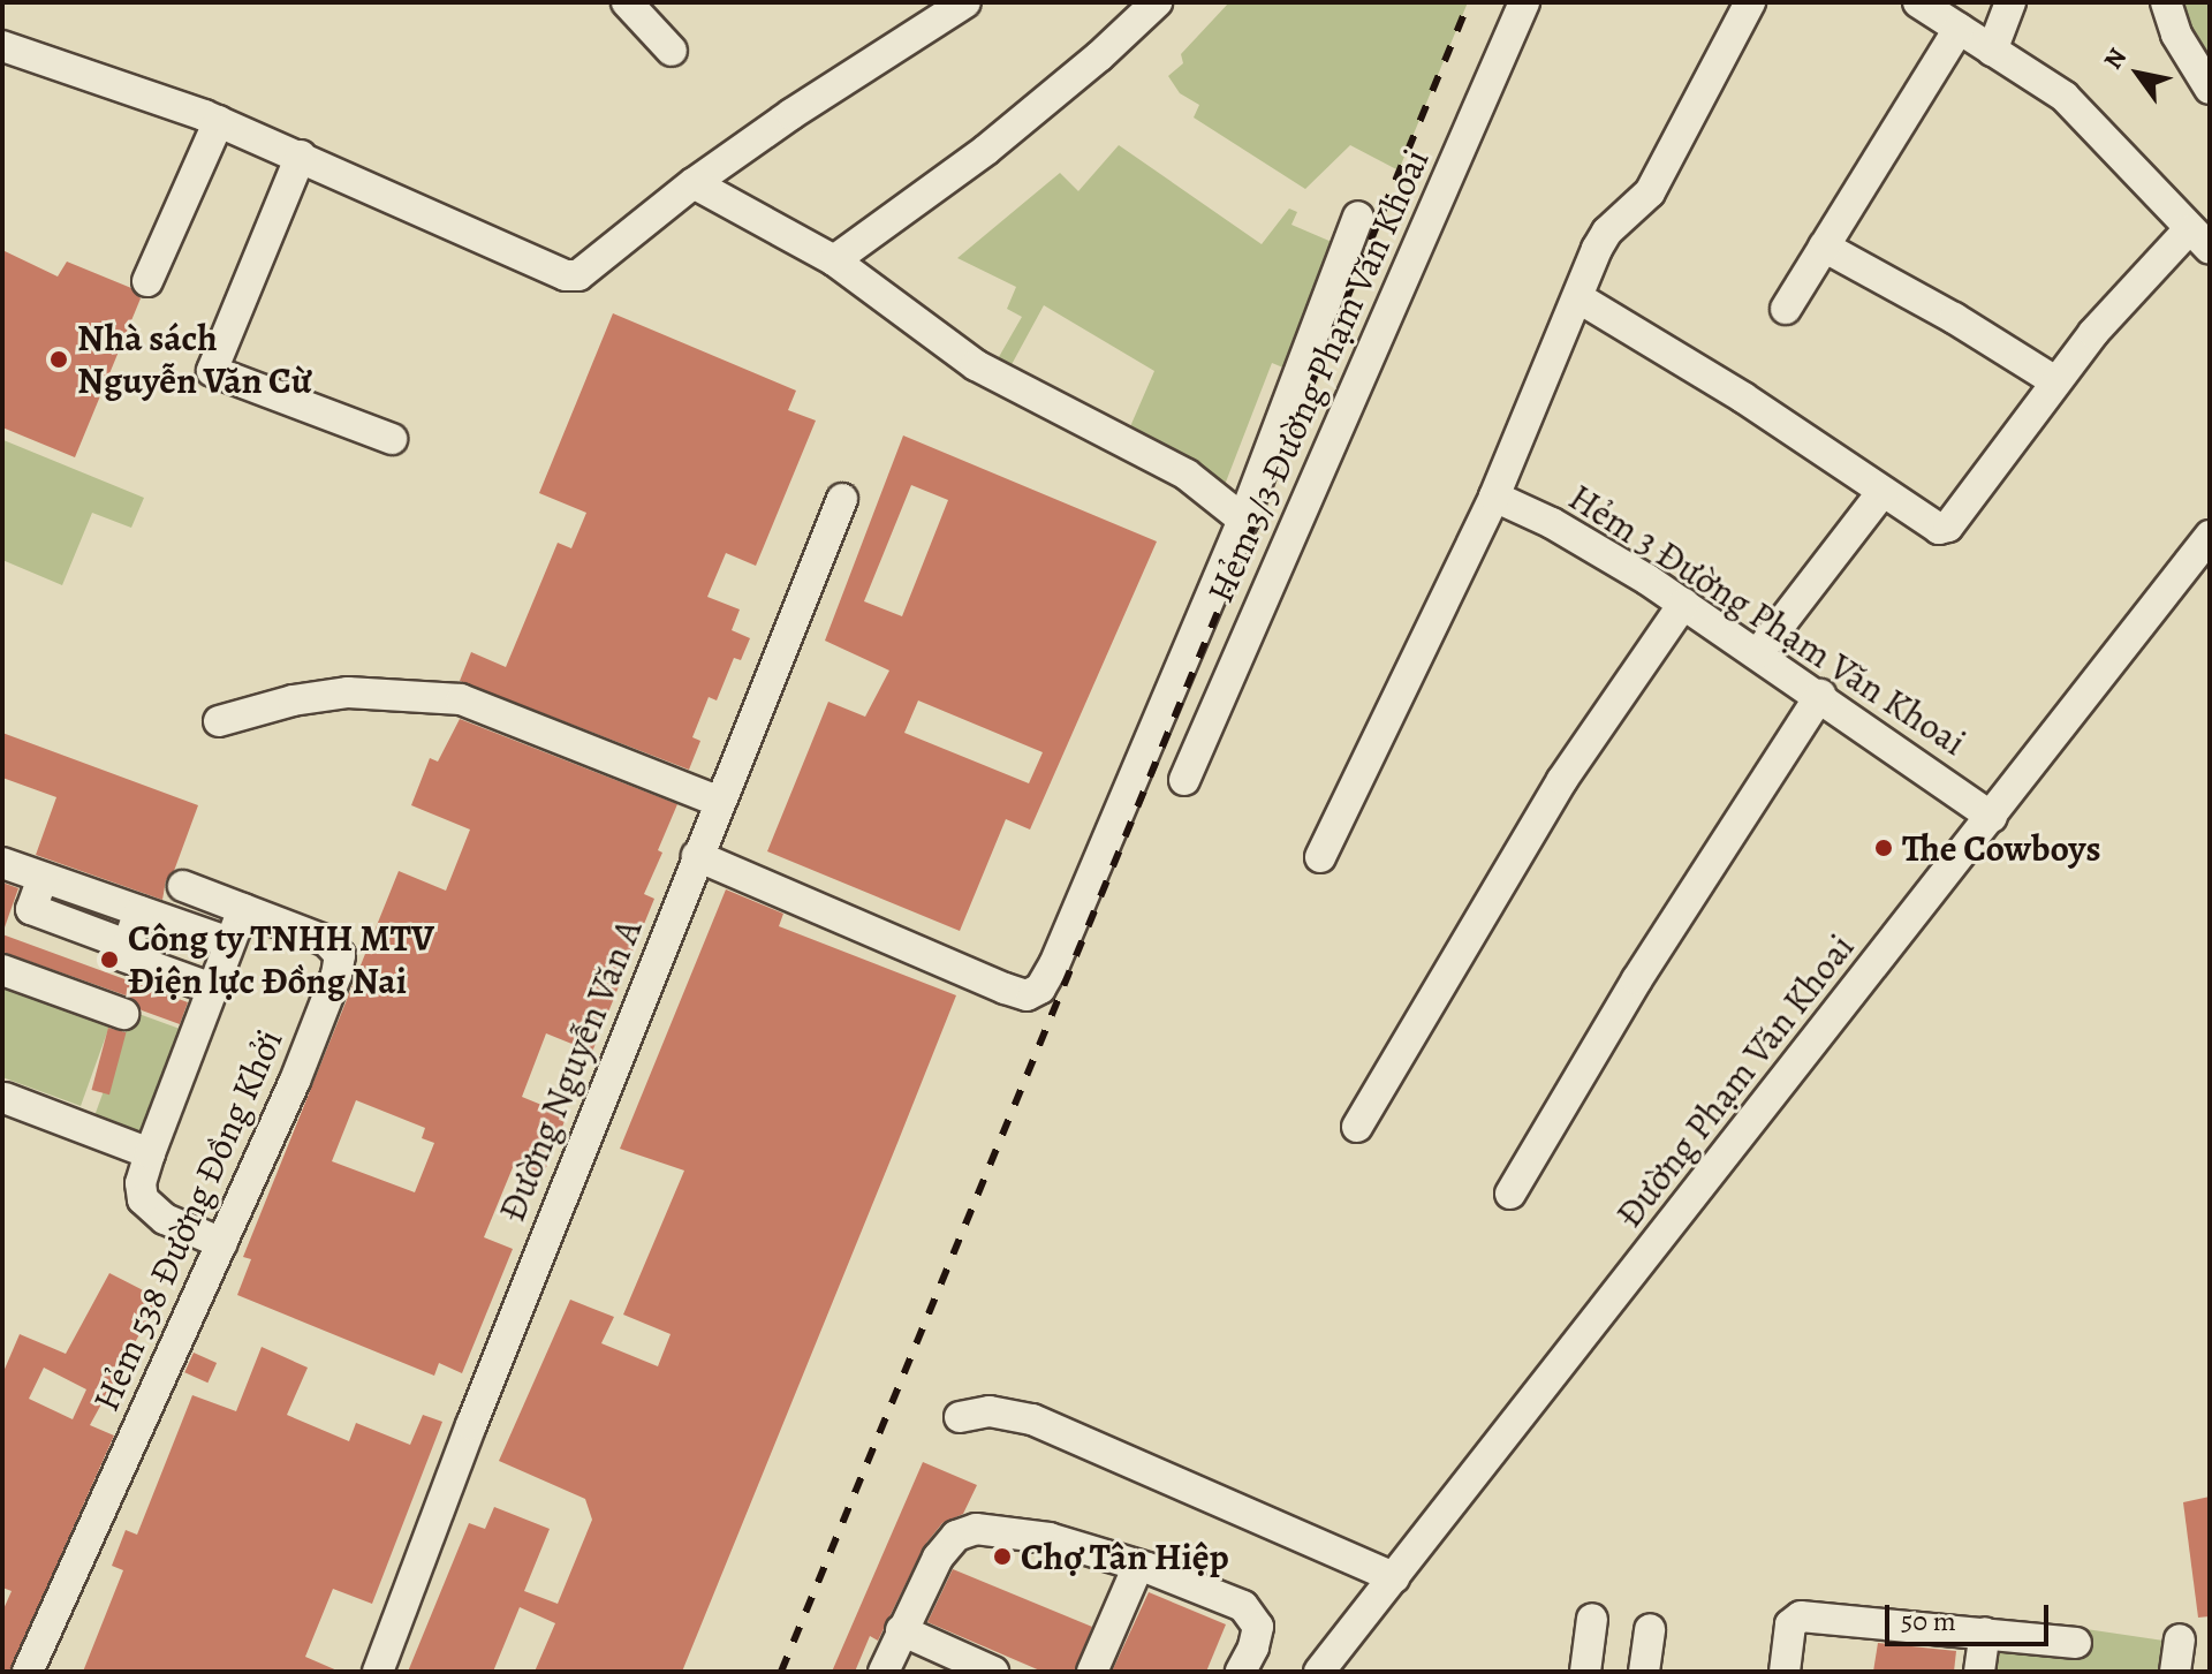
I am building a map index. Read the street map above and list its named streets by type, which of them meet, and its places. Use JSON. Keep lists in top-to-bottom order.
{
  "streets": {
    "street": [
      "Hẻm 3/3 Đường Phạm Văn Khoai",
      "Hẻm 3 Đường Phạm Văn Khoai",
      "Đường Nguyễn Văn A",
      "Đường Phạm Văn Khoai",
      "Hẻm 538 Đường Đồng Khởi"
    ]
  },
  "crossings": [
    ["Hẻm 3 Đường Phạm Văn Khoai", "Đường Phạm Văn Khoai"]
  ],
  "places": [
    "Nhà sách Nguyễn Văn Cừ",
    "The Cowboys",
    "Công ty TNHH MTV Điện lực Đồng Nai",
    "Chợ Tân Hiệp"
  ],
  "scale_bar": "50 m",
  "north": "top left"
}
